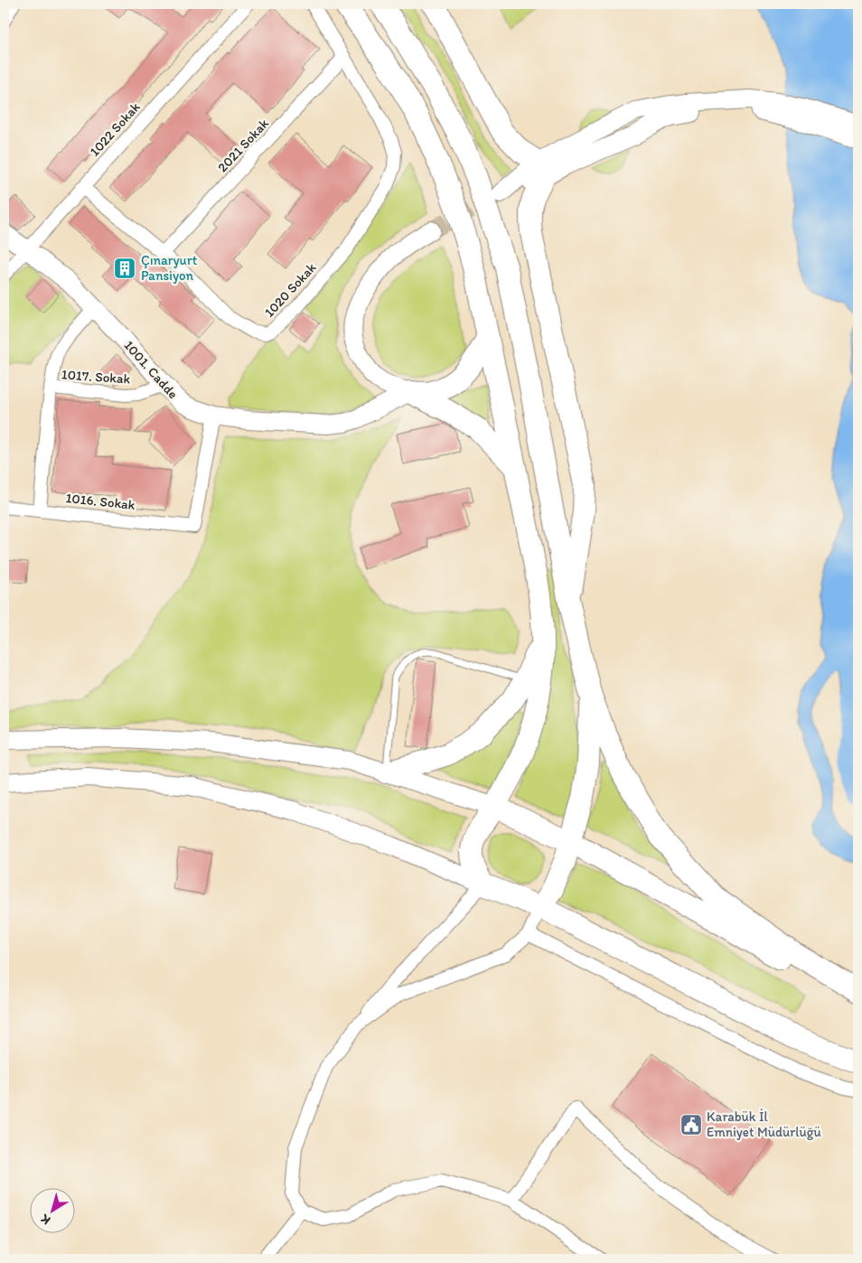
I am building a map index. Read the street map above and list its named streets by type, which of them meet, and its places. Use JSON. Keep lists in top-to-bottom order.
{
  "streets": {
    "main road": ["1001. Cadde"],
    "street": [
      "1022 Sokak",
      "2021 Sokak",
      "1020 Sokak",
      "1017. Sokak",
      "1016. Sokak"
    ]
  },
  "crossings": [
    ["1022 Sokak", "1020 Sokak"],
    ["1022 Sokak", "1001. Cadde"],
    ["2021 Sokak", "1020 Sokak"],
    ["1001. Cadde", "1017. Sokak"],
    ["1001. Cadde", "1016. Sokak"]
  ],
  "places": {
    "building": ["Çınaryurt Pansiyon"],
    "public building": ["Karabük İl Emniyet Müdürlüğü"]
  },
  "north": "bottom left"
}
